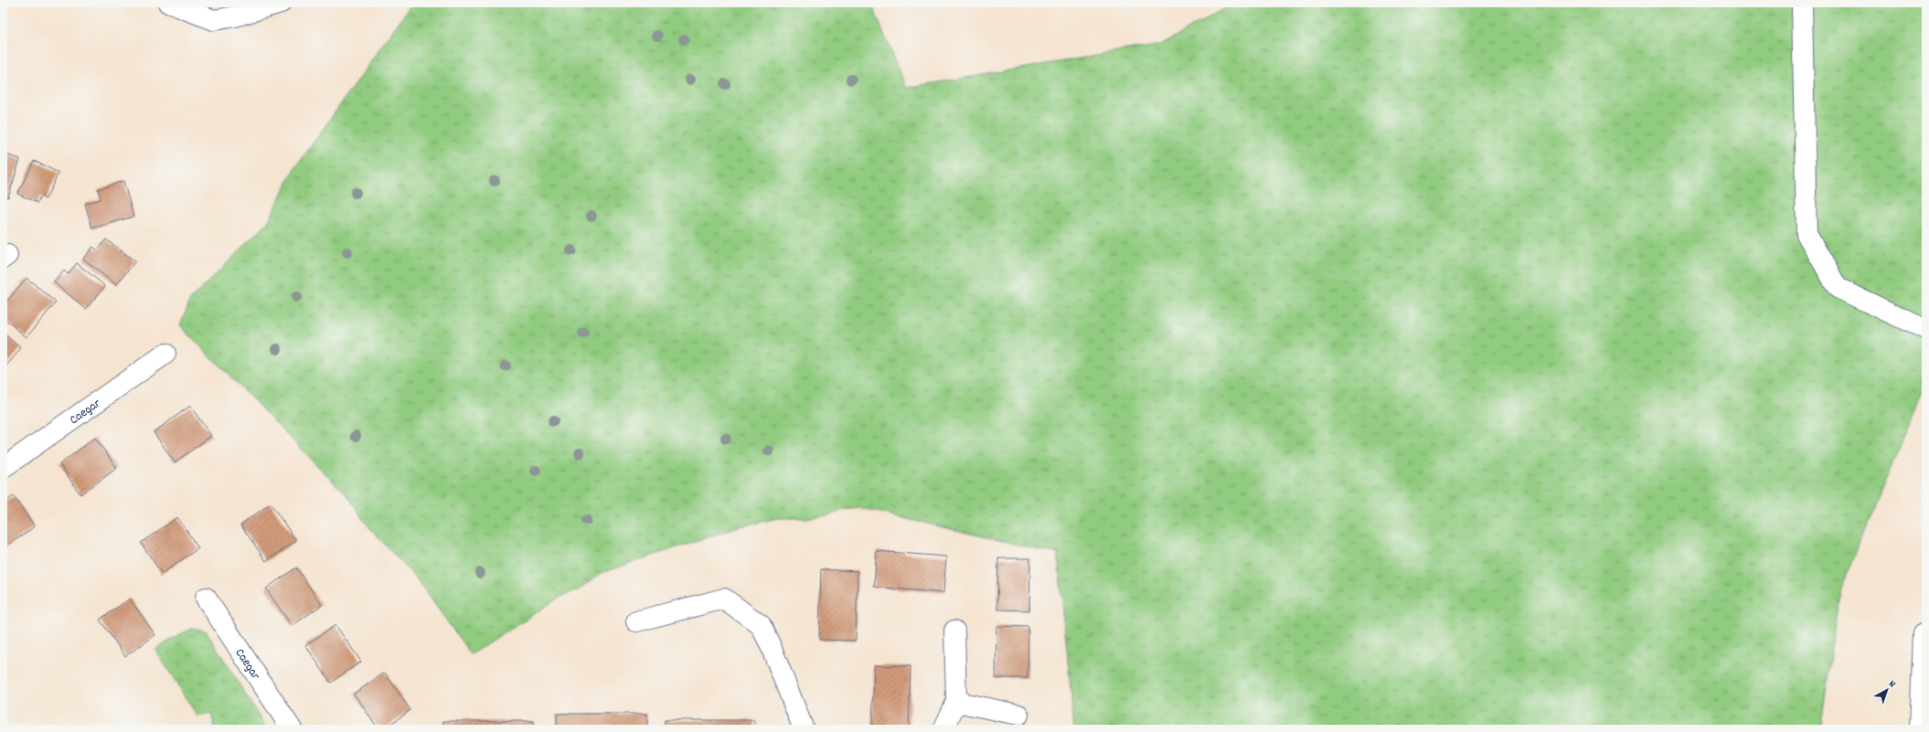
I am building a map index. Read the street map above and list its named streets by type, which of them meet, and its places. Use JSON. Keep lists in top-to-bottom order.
{
  "streets": {
    "street": ["Caegar"]
  },
  "north": "top right"
}
